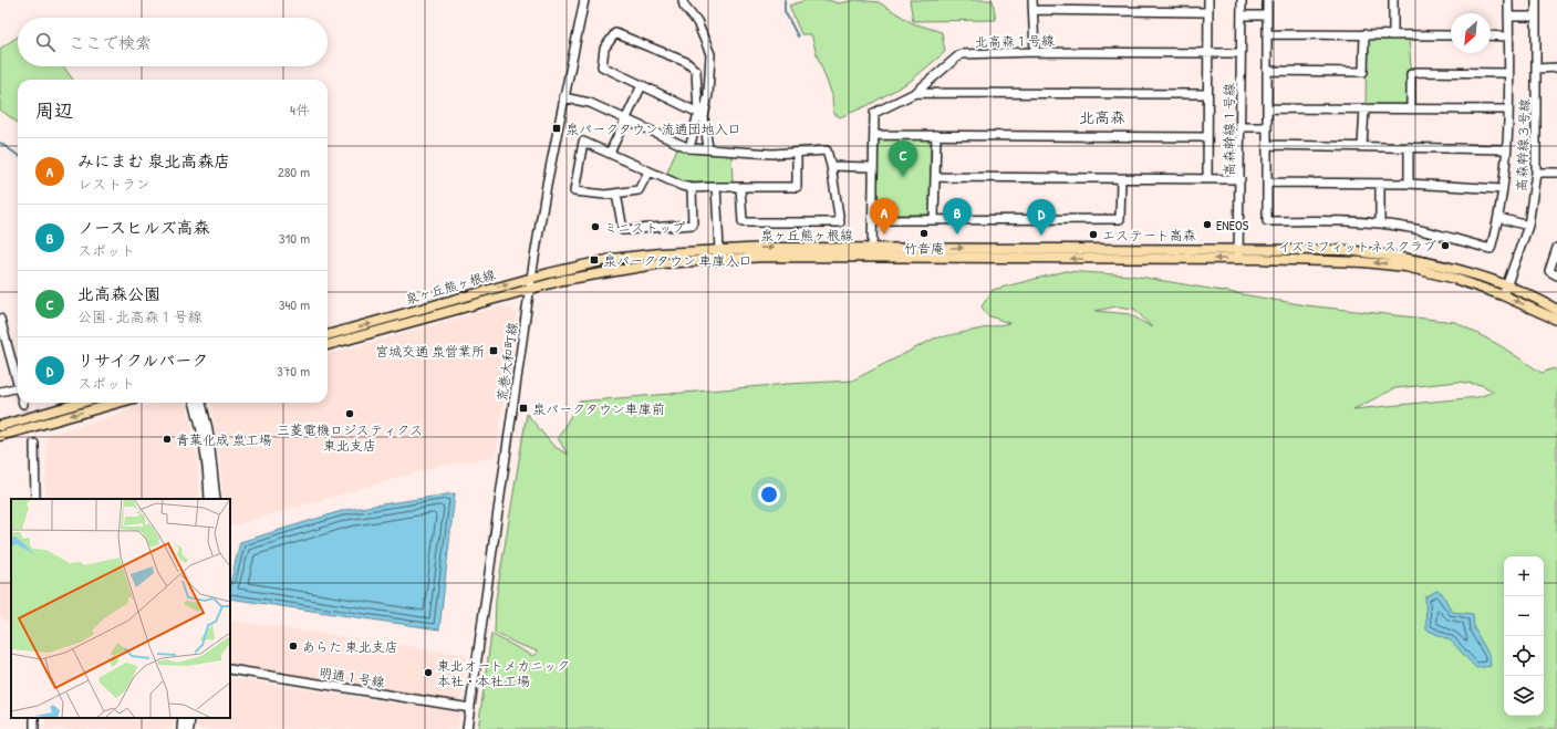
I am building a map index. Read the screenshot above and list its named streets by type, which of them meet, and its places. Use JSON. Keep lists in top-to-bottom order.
{
  "streets": {
    "main road": ["泉ヶ丘熊ヶ根線"],
    "street": [
      "北高森１号線",
      "高森幹線１号線",
      "高森幹線３号線",
      "荒巻大和町線",
      "明通１号線"
    ]
  },
  "crossings": [
    ["北高森１号線", "高森幹線１号線"],
    ["北高森１号線", "泉ヶ丘熊ヶ根線"],
    ["高森幹線１号線", "泉ヶ丘熊ヶ根線"],
    ["高森幹線３号線", "泉ヶ丘熊ヶ根線"],
    ["泉ヶ丘熊ヶ根線", "荒巻大和町線"],
    ["荒巻大和町線", "明通１号線"]
  ],
  "districts": ["北高森"],
  "places": {
    "transit": [
      "泉パークタウン 流通団地入口",
      "泉パークタウン 車庫入口",
      "宮城交通 泉営業所",
      "泉パークタウン車庫前"
    ],
    "other": [
      "ENEOS",
      "ミニストップ",
      "竹音庵",
      "エステート高森",
      "イズミフィットネスクラブ",
      "三菱電機ロジスティクス 東北支店",
      "青葉化成 泉工場",
      "あらた 東北支店",
      "東北オートメカニック 本社・本社工場"
    ]
  },
  "north": "bottom left",
  "page": {
    "search": "ここで検索",
    "heading": ["周辺", "4件"],
    "list": [
      {
        "mark": "A",
        "name": "みにまむ 泉北高森店",
        "note": "レストラン",
        "value": "280 m"
      },
      {
        "mark": "B",
        "name": "ノースヒルズ高森",
        "note": "スポット",
        "value": "310 m"
      },
      {
        "mark": "C",
        "name": "北高森公園",
        "note": "公園 · 北高森１号線",
        "value": "340 m"
      },
      {
        "mark": "D",
        "name": "リサイクルパーク",
        "note": "スポット",
        "value": "370 m"
      }
    ],
    "pins": [
      "C",
      "A",
      "B",
      "D"
    ],
    "map_buttons": ["+", "−"]
  }
}
